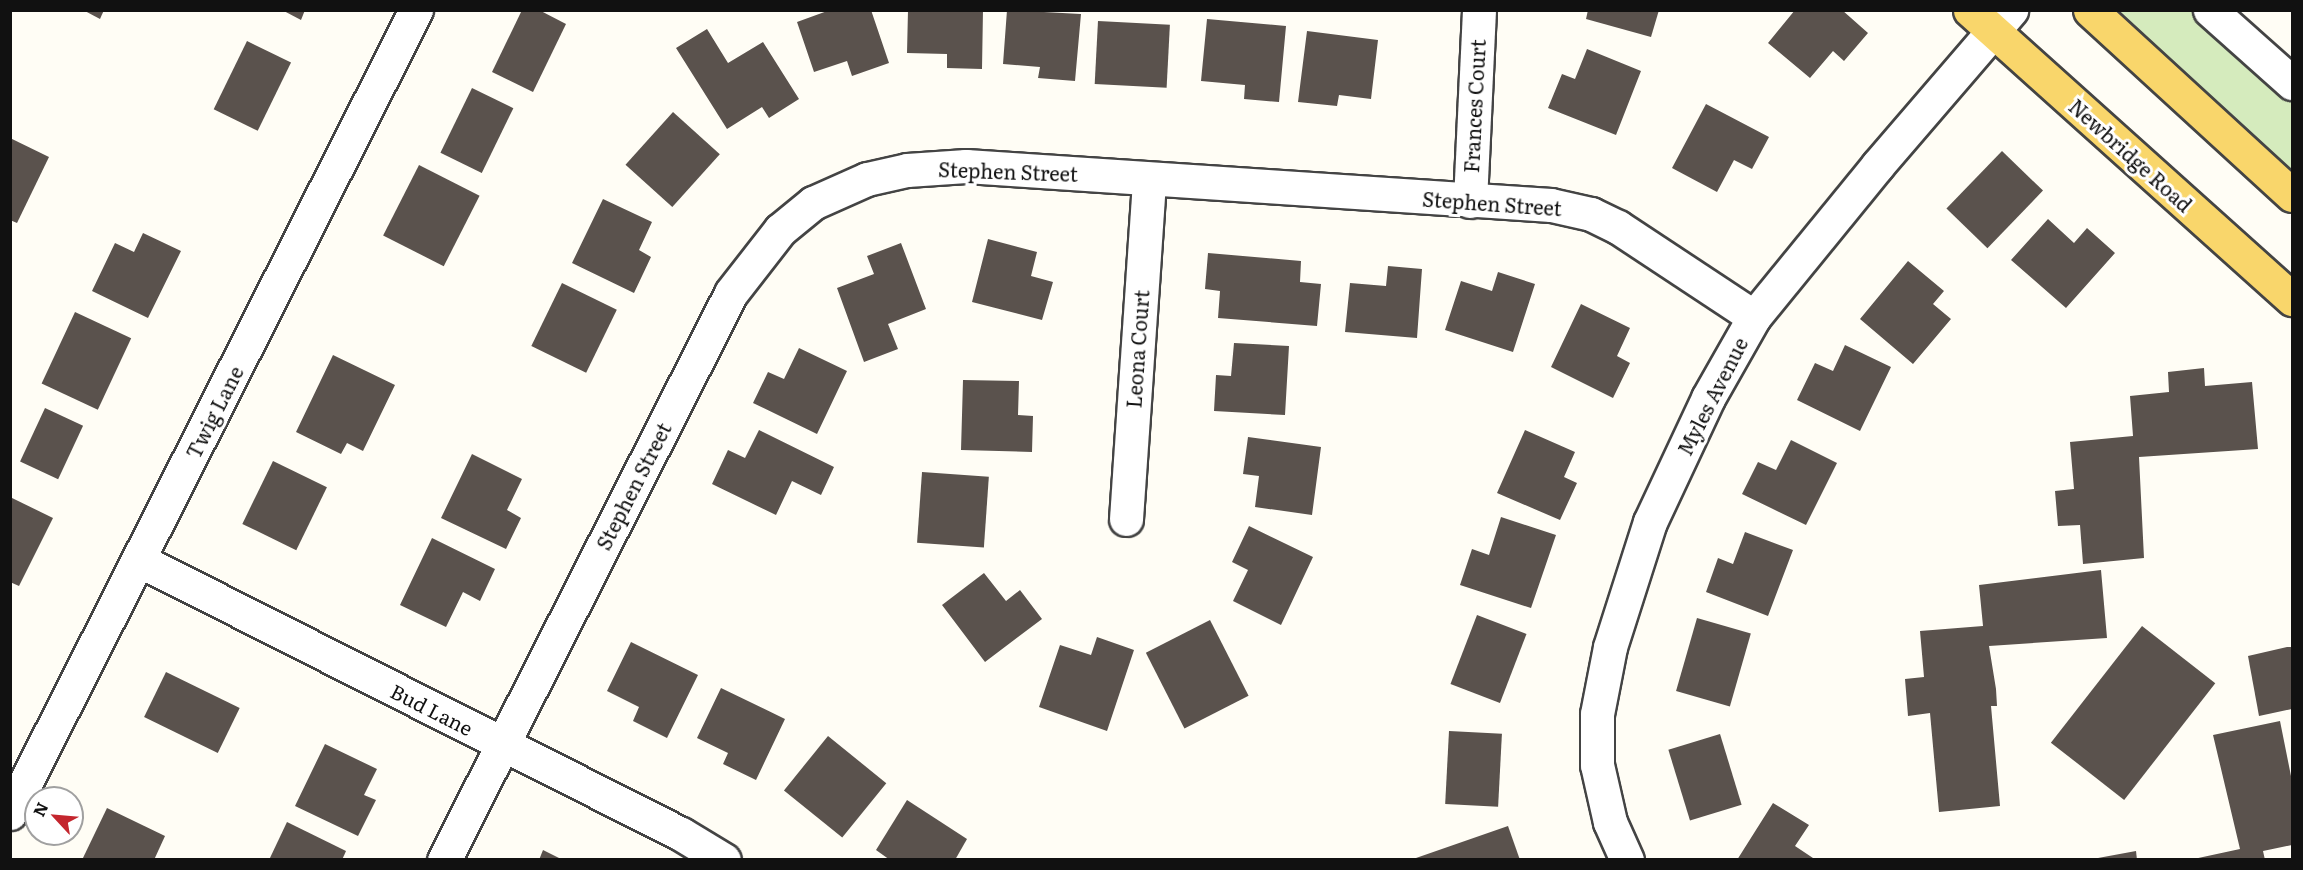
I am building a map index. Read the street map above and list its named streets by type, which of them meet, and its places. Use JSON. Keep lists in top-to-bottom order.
{
  "streets": {
    "main road": ["Newbridge Road"],
    "street": [
      "Frances Court",
      "Stephen Street",
      "Leona Court",
      "Myles Avenue",
      "Twig Lane",
      "Bud Lane"
    ]
  },
  "crossings": [
    ["Frances Court", "Stephen Street"],
    ["Newbridge Road", "Myles Avenue"],
    ["Stephen Street", "Leona Court"],
    ["Stephen Street", "Myles Avenue"],
    ["Stephen Street", "Bud Lane"],
    ["Twig Lane", "Bud Lane"]
  ],
  "north": "top left"
}
